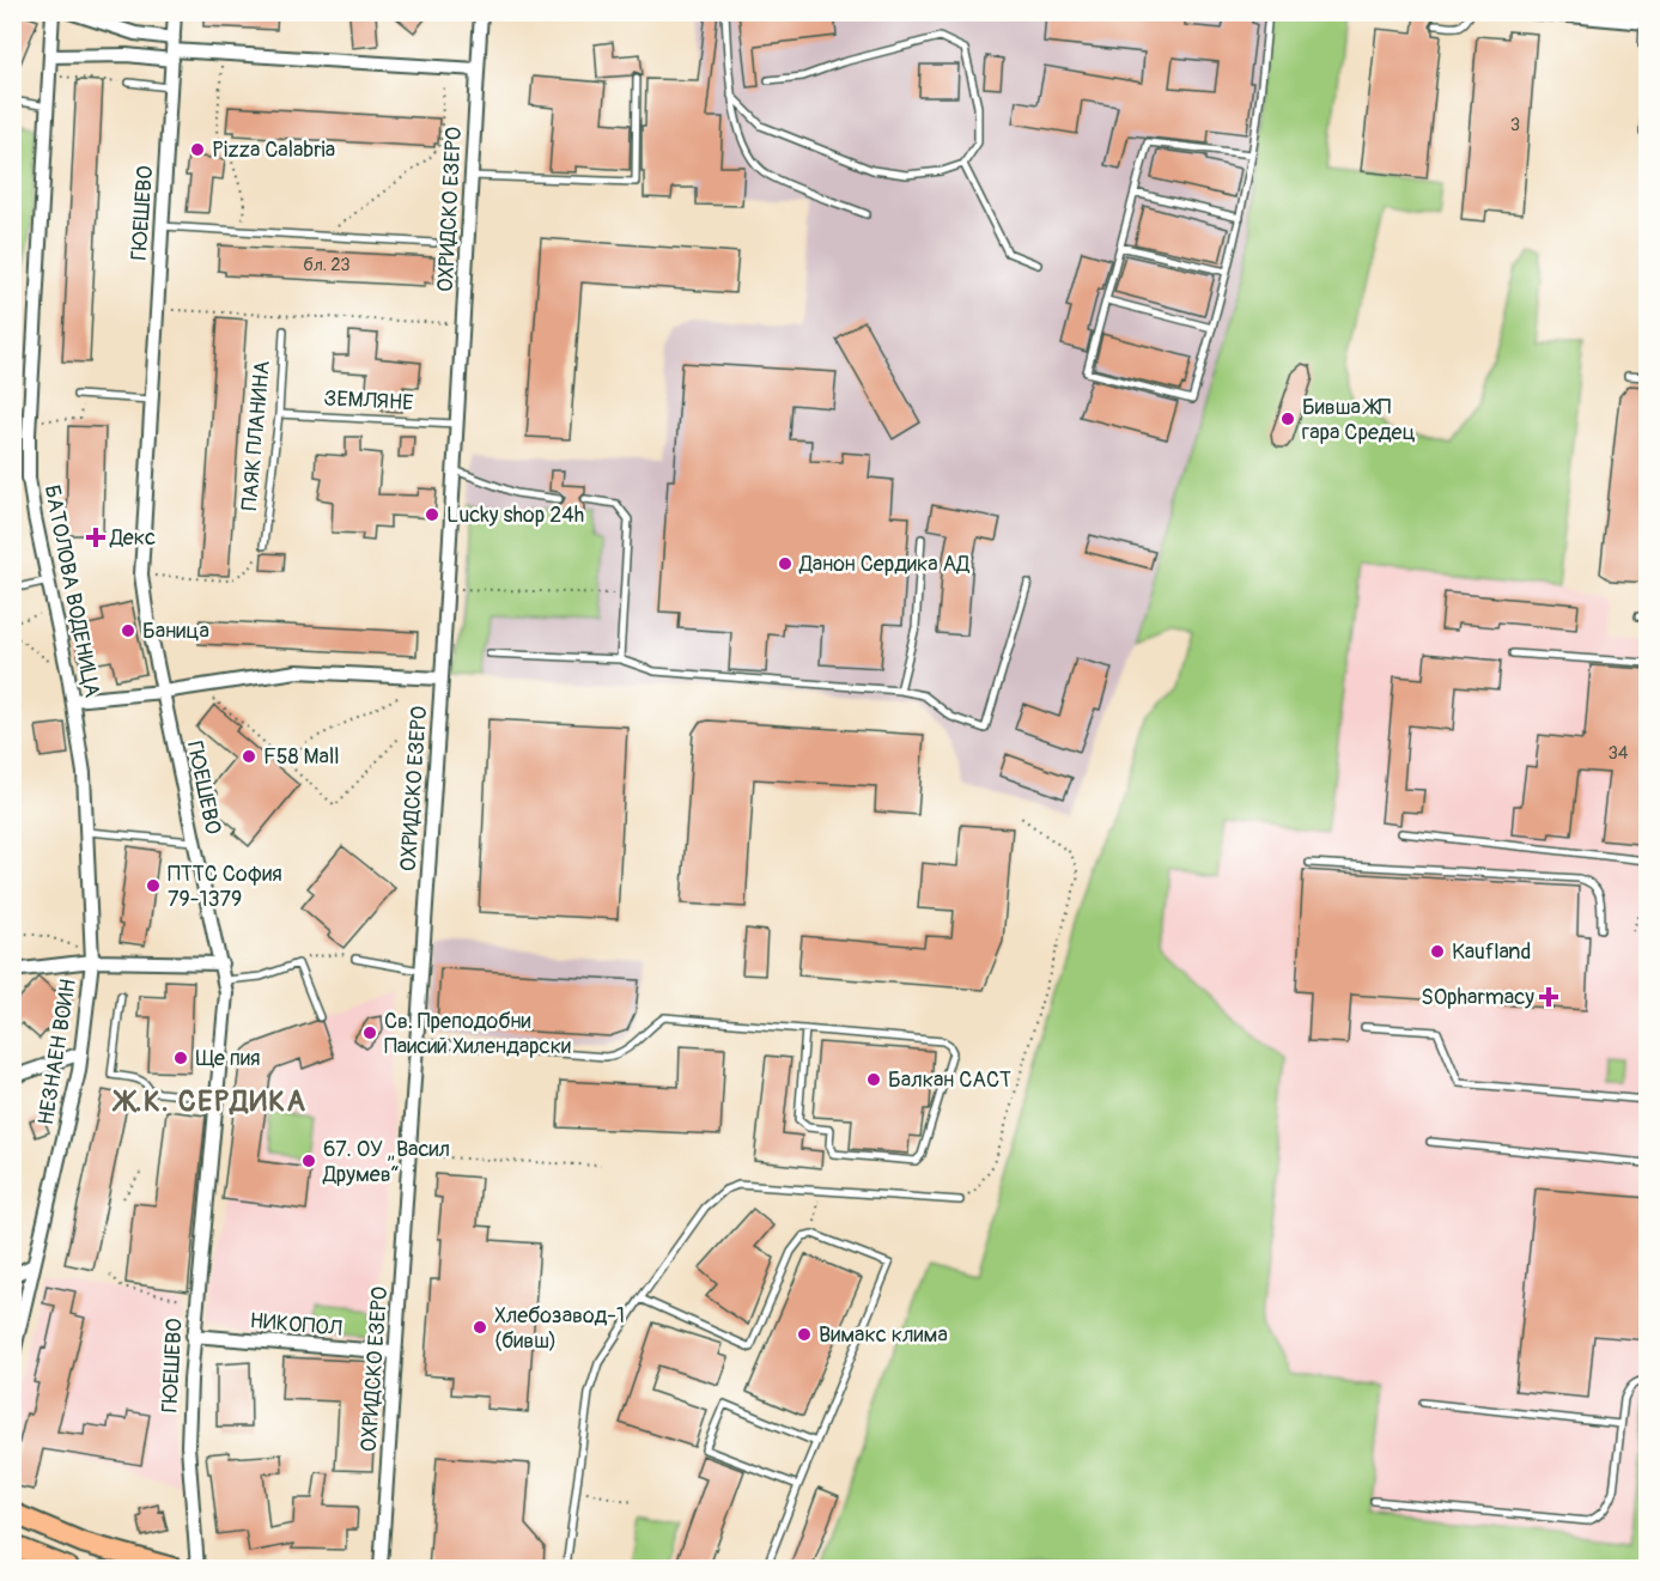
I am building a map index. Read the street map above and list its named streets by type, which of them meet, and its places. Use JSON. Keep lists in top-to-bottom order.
{
  "streets": {
    "street": [
      "ОХРИДСКО ЕЗЕРО",
      "ГЮЕШЕВО",
      "БАТОЛОВА ВОДЕНИЦА",
      "НЕЗНАЕН ВОИН",
      "НИКОПОЛ"
    ],
    "lane": ["ЗЕМЛЯНЕ", "ПАЯК ПЛАНИНА"]
  },
  "crossings": [
    ["ОХРИДСКО ЕЗЕРО", "ЗЕМЛЯНЕ"],
    ["ОХРИДСКО ЕЗЕРО", "НИКОПОЛ"],
    ["ГЮЕШЕВО", "НИКОПОЛ"],
    ["ЗЕМЛЯНЕ", "ПАЯК ПЛАНИНА"],
    ["БАТОЛОВА ВОДЕНИЦА", "НЕЗНАЕН ВОИН"]
  ],
  "districts": ["Ж.К. СЕРДИКА"],
  "places": {
    "other": [
      "Pizza Calabria",
      "Бивша ЖП гара Средец",
      "Lucky shop 24h",
      "Данон Сердика АД",
      "Баница",
      "F58 Mall",
      "ПТТС София 79-1379",
      "Kaufland",
      "Св. Преподобни Паисий Хилендарски",
      "Ще пия",
      "Балкан САСТ",
      "67. ОУ „Васил Друмев“",
      "Хлебозавод-1 (бивш)",
      "Вимакс клима"
    ],
    "health": ["Декс", "SOpharmacy"]
  },
  "house_numbers": ["3", "бл. 23", "34"]
}
